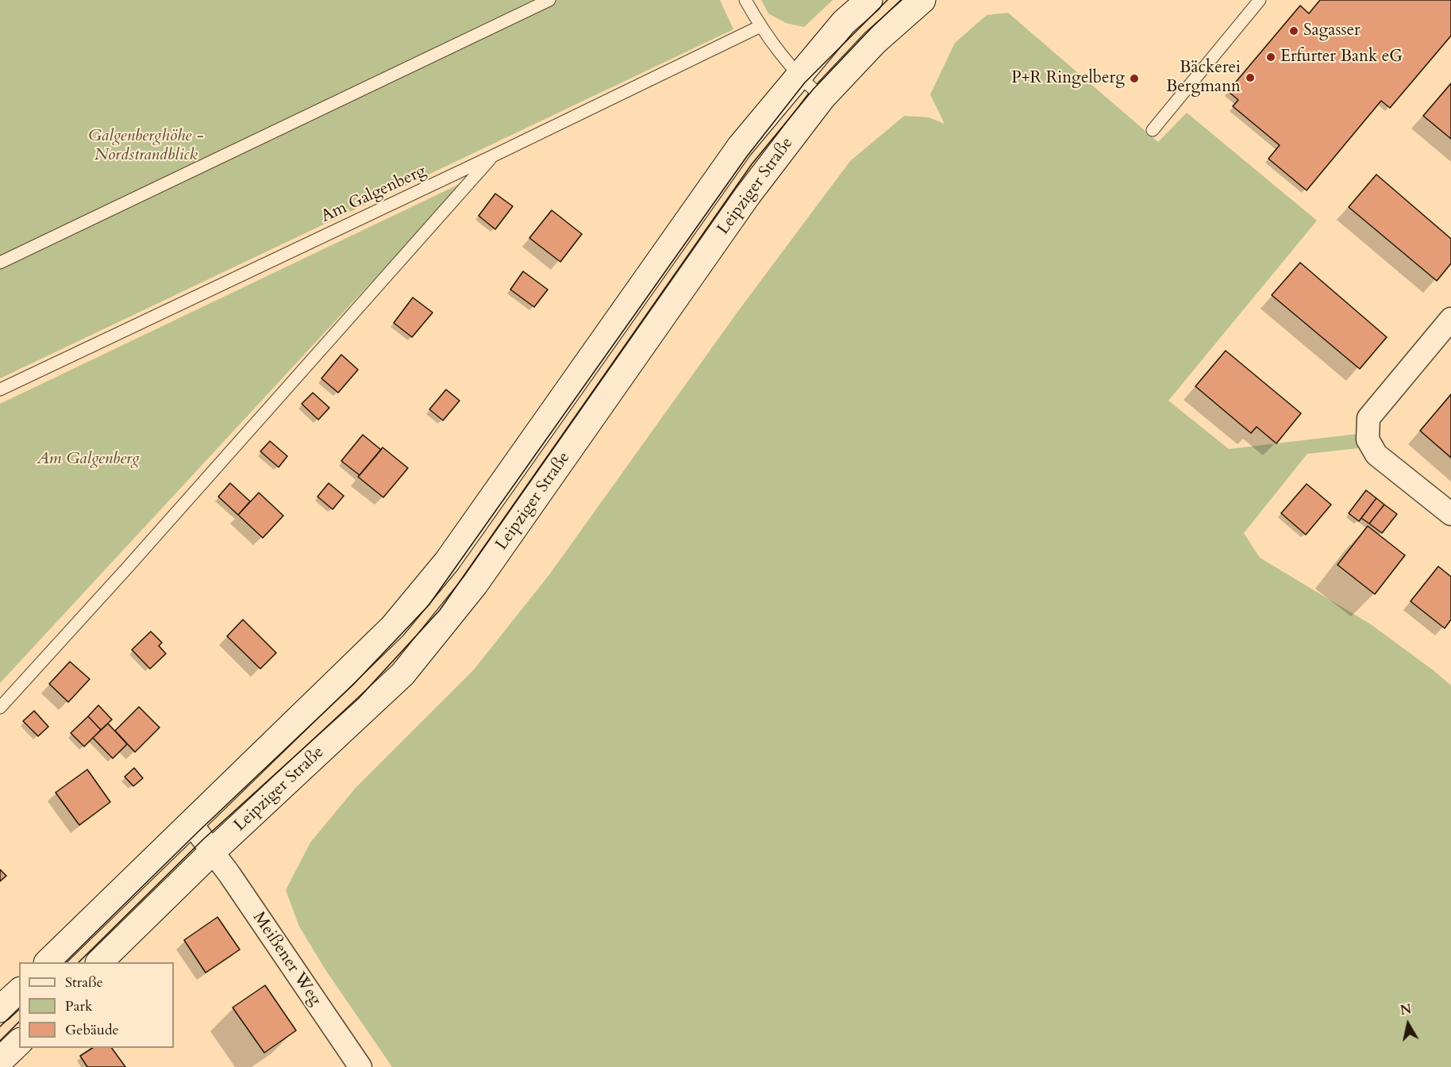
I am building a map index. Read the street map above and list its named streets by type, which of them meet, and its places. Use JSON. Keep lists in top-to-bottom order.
{
  "streets": {
    "main road": ["Leipziger Straße"],
    "street": ["Meißener Weg"],
    "lane": ["Am Galgenberg"]
  },
  "crossings": [
    ["Leipziger Straße", "Meißener Weg"]
  ],
  "parks": ["Galgenberghöhe - Nordstrandblick", "Am Galgenberg"],
  "places": [
    "Sagasser",
    "Erfurter Bank eG",
    "Bäckerei Bergmann",
    "P+R Ringelberg"
  ],
  "legend": ["Straße", "Park", "Gebäude"],
  "north": "top"
}
